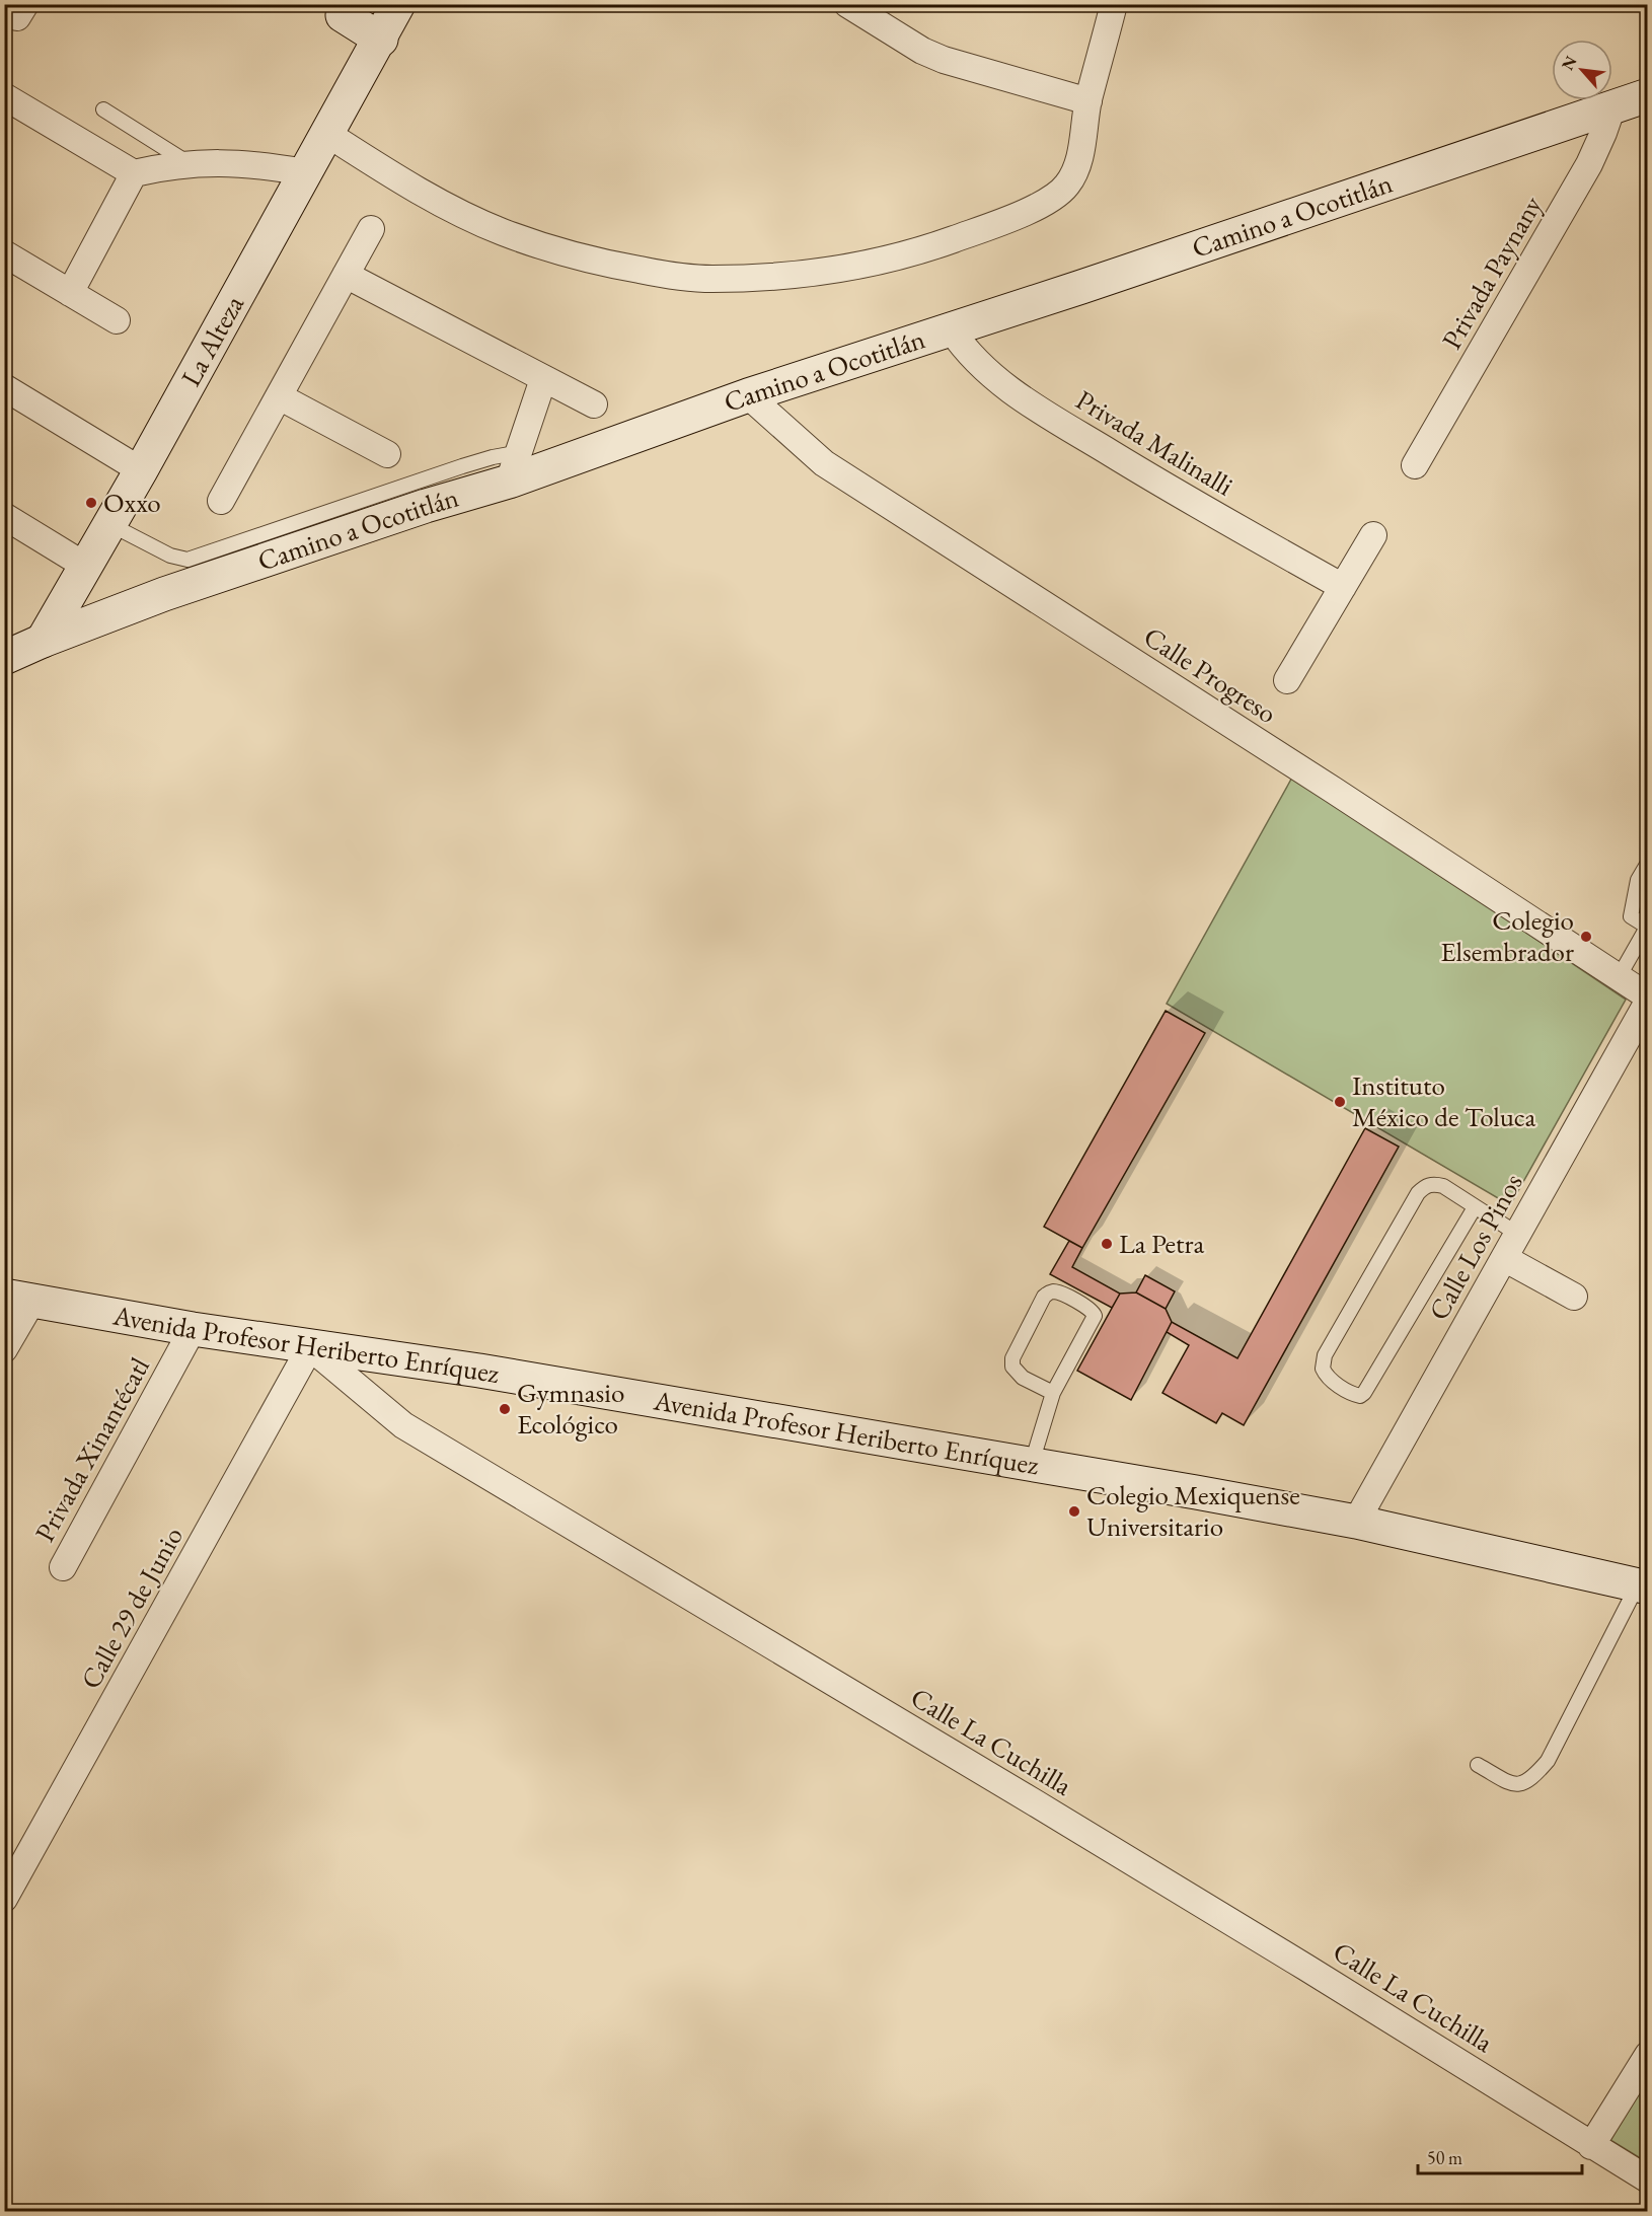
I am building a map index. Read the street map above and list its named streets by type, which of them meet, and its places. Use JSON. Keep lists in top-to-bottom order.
{
  "streets": {
    "main road": ["Camino a Ocotitlán", "La Alteza", "Avenida Profesor Heriberto Enríquez"],
    "street": [
      "Privada Paynany",
      "Privada Malinalli",
      "Calle Progreso",
      "Calle Los Pinos",
      "Privada Xinantécatl",
      "Calle 29 de Junio",
      "Calle La Cuchilla"
    ]
  },
  "crossings": [
    ["Camino a Ocotitlán", "Privada Paynany"],
    ["Camino a Ocotitlán", "La Alteza"],
    ["Camino a Ocotitlán", "Privada Malinalli"],
    ["Camino a Ocotitlán", "Calle Progreso"],
    ["Calle Los Pinos", "Avenida Profesor Heriberto Enríquez"],
    ["Avenida Profesor Heriberto Enríquez", "Privada Xinantécatl"],
    ["Avenida Profesor Heriberto Enríquez", "Calle 29 de Junio"],
    ["Avenida Profesor Heriberto Enríquez", "Calle La Cuchilla"],
    ["Calle 29 de Junio", "Calle La Cuchilla"]
  ],
  "places": [
    "Oxxo",
    "Colegio Elsembrador",
    "Instituto México de Toluca",
    "La Petra",
    "Gymnasio Ecológico",
    "Colegio Mexiquense Universitario"
  ],
  "scale_bar": "50 m",
  "north": "top left"
}
